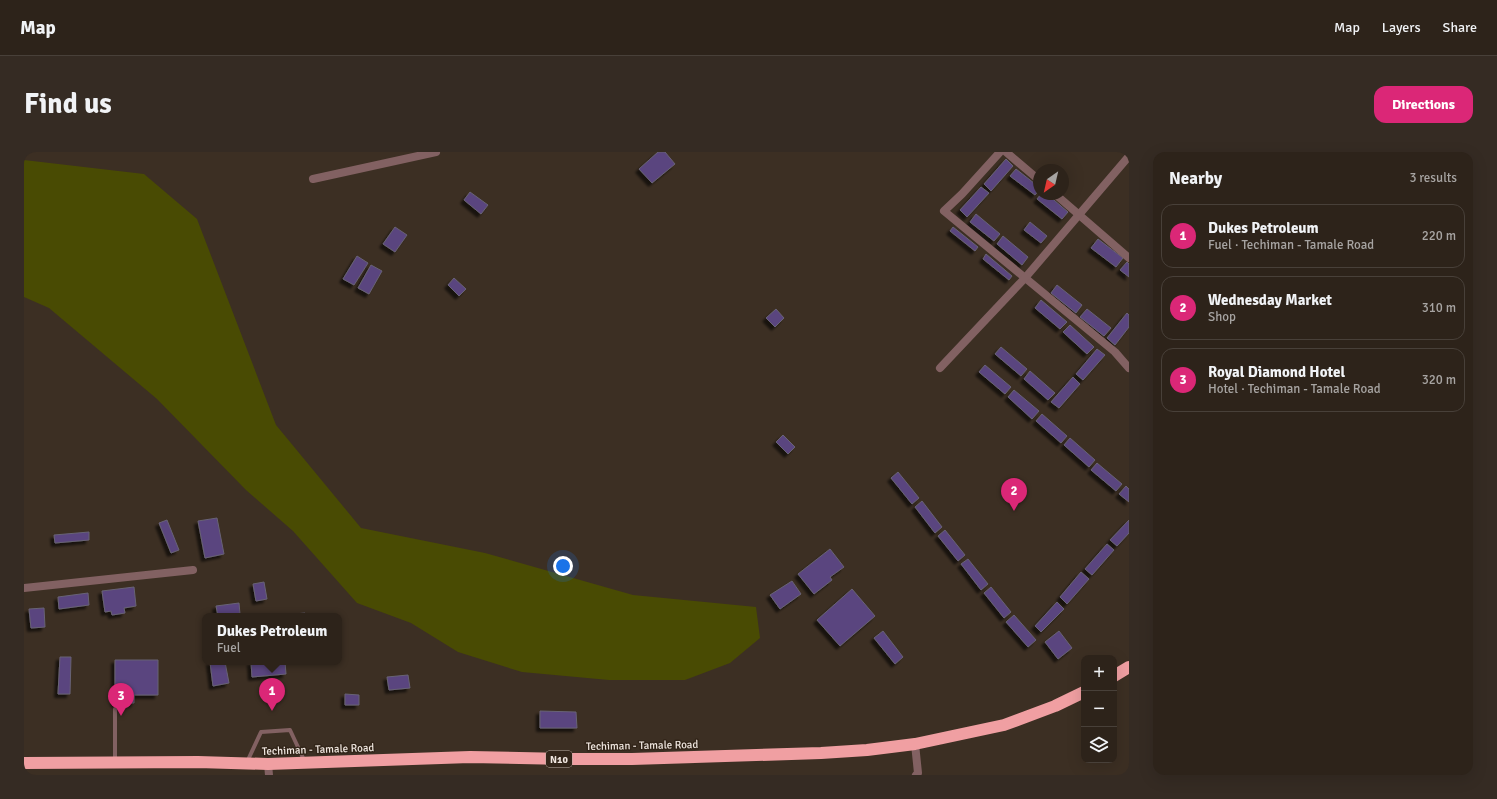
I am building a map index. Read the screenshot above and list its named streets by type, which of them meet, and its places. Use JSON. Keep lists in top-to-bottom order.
{
  "streets": {
    "highway": ["Techiman - Tamale Road", "N10"]
  },
  "north": "bottom left",
  "page": {
    "header": "Map",
    "nav": ["Map", "Layers", "Share"],
    "buttons": "Directions",
    "title": "Find us",
    "heading": ["Nearby", "3 results"],
    "list": [
      {
        "mark": "1",
        "name": "Dukes Petroleum",
        "note": "Fuel · Techiman - Tamale Road",
        "value": "220 m"
      },
      {
        "mark": "2",
        "name": "Wednesday Market",
        "note": "Shop",
        "value": "310 m"
      },
      {
        "mark": "3",
        "name": "Royal Diamond Hotel",
        "note": "Hotel · Techiman - Tamale Road",
        "value": "320 m"
      }
    ],
    "pins": ["2", "1", "3"],
    "popup": ["Dukes Petroleum", "Fuel"],
    "map_buttons": ["+", "−"]
  }
}
